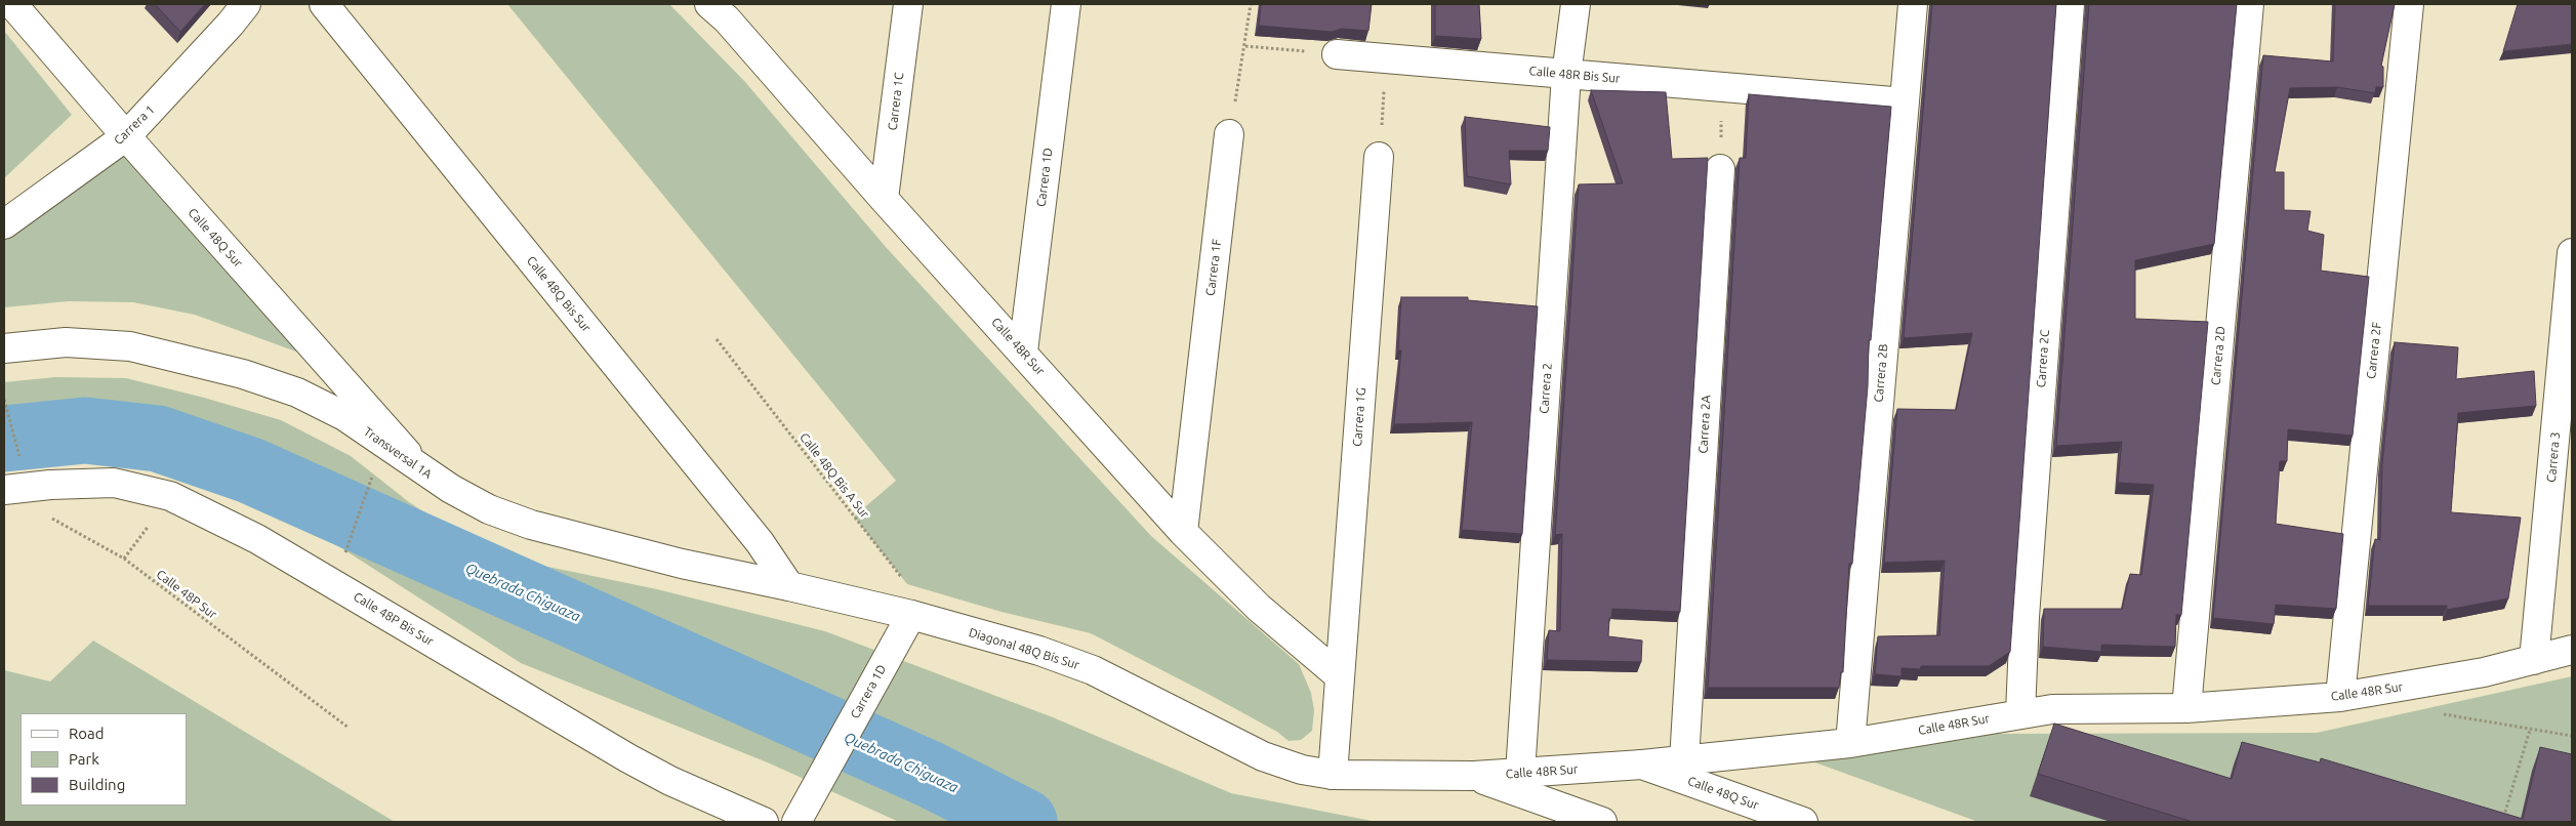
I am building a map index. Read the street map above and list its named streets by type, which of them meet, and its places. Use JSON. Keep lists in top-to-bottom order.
{
  "streets": {
    "street": [
      "Calle 48R Bis Sur",
      "Carrera 1C",
      "Carrera 1",
      "Carrera 1D",
      "Calle 48Q Sur",
      "Carrera 1F",
      "Calle 48Q Bis Sur",
      "Calle 48R Sur",
      "Carrera 2F",
      "Carrera 2D",
      "Carrera 2C",
      "Carrera 2B",
      "Carrera 2",
      "Carrera 1G",
      "Carrera 2A",
      "Transversal 1A",
      "Carrera 3",
      "Calle 48P Bis Sur",
      "Diagonal 48Q Bis Sur"
    ],
    "path": ["Calle 48Q Bis A Sur", "Calle 48P Sur"]
  },
  "crossings": [
    ["Calle 48R Bis Sur", "Carrera 2B"],
    ["Calle 48R Bis Sur", "Carrera 2"],
    ["Carrera 1C", "Calle 48R Sur"],
    ["Carrera 1", "Calle 48Q Sur"],
    ["Carrera 1D", "Calle 48R Sur"],
    ["Carrera 1D", "Calle 48Q Bis A Sur"],
    ["Carrera 1D", "Diagonal 48Q Bis Sur"],
    ["Calle 48Q Sur", "Calle 48R Sur"],
    ["Calle 48Q Sur", "Transversal 1A"],
    ["Carrera 1F", "Calle 48R Sur"],
    ["Calle 48Q Bis Sur", "Transversal 1A"],
    ["Calle 48Q Bis Sur", "Diagonal 48Q Bis Sur"],
    ["Calle 48R Sur", "Carrera 2F"],
    ["Calle 48R Sur", "Carrera 2D"],
    ["Calle 48R Sur", "Carrera 2C"],
    ["Calle 48R Sur", "Carrera 2B"],
    ["Calle 48R Sur", "Carrera 2"],
    ["Calle 48R Sur", "Carrera 1G"],
    ["Calle 48R Sur", "Carrera 2A"],
    ["Calle 48R Sur", "Carrera 3"],
    ["Calle 48R Sur", "Diagonal 48Q Bis Sur"],
    ["Carrera 1G", "Diagonal 48Q Bis Sur"],
    ["Transversal 1A", "Diagonal 48Q Bis Sur"],
    ["Calle 48Q Bis A Sur", "Diagonal 48Q Bis Sur"]
  ],
  "water": ["Quebrada Chiguaza"],
  "legend": ["Road", "Park", "Building"]
}
